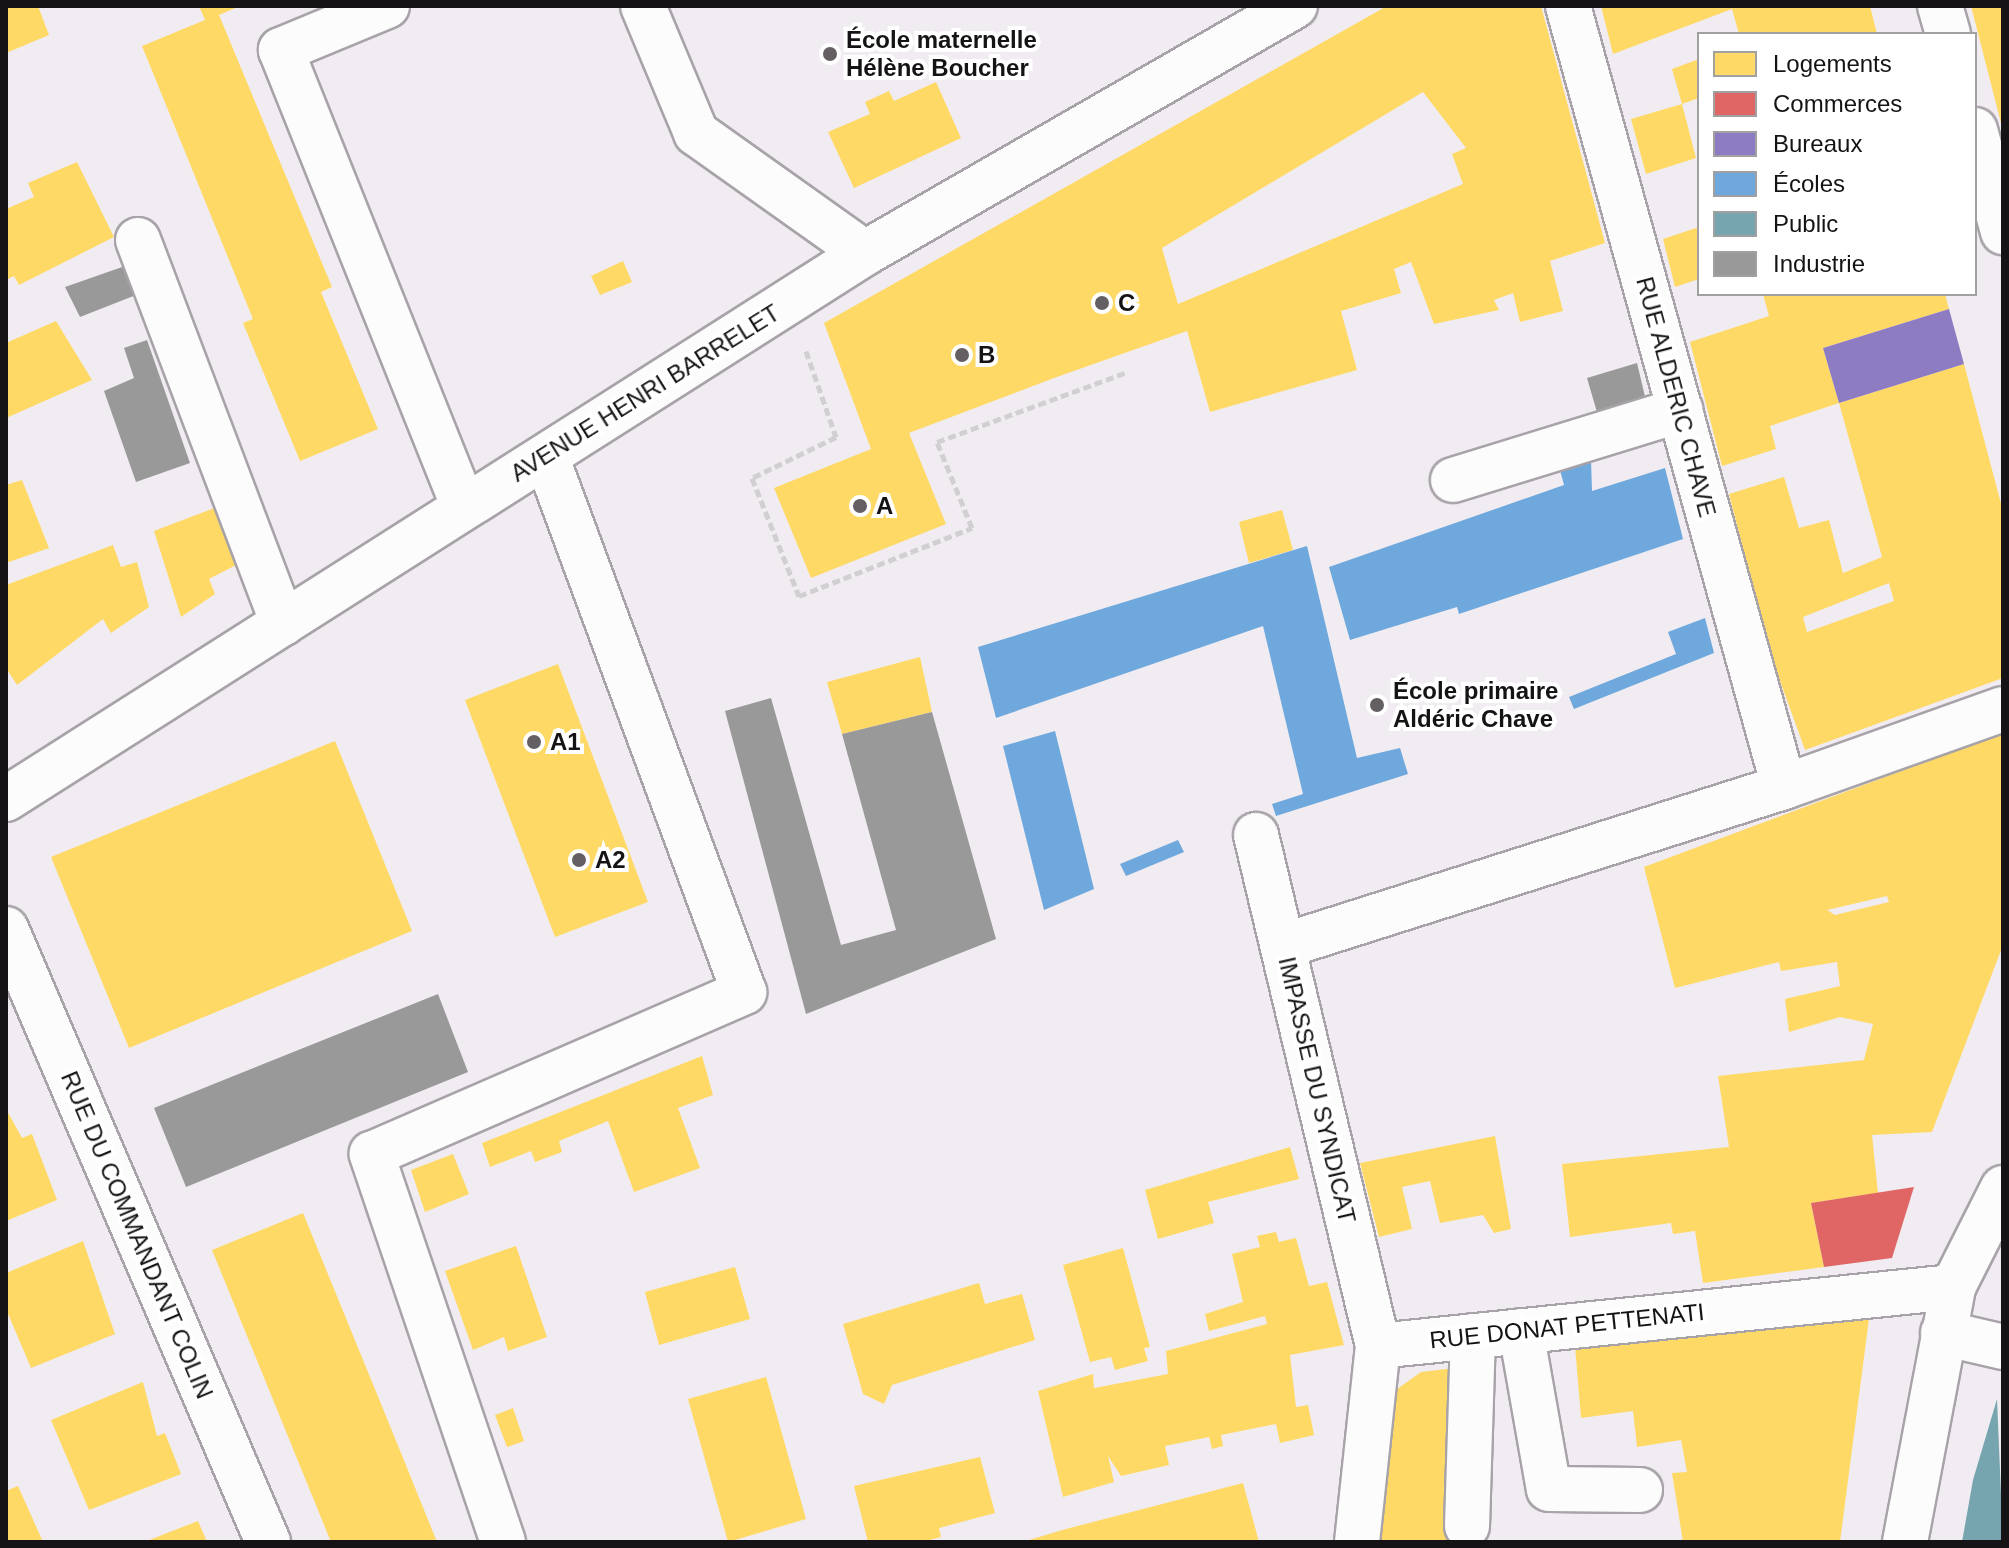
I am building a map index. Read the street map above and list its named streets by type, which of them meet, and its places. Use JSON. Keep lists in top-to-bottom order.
{
  "streets": {
    "street": [
      "AVENUE HENRI BARRELET",
      "RUE ALDERIC CHAVE",
      "IMPASSE DU SYNDICAT",
      "RUE DU COMMANDANT COLIN",
      "RUE DONAT PETTENATI"
    ]
  },
  "crossings": [
    ["IMPASSE DU SYNDICAT", "RUE DONAT PETTENATI"]
  ],
  "places": [
    "École maternelle Hélène Boucher",
    "C",
    "B",
    "A",
    "École primaire Aldéric Chave",
    "A1",
    "A2"
  ],
  "legend": [
    "Logements",
    "Commerces",
    "Bureaux",
    "Écoles",
    "Public",
    "Industrie"
  ]
}
